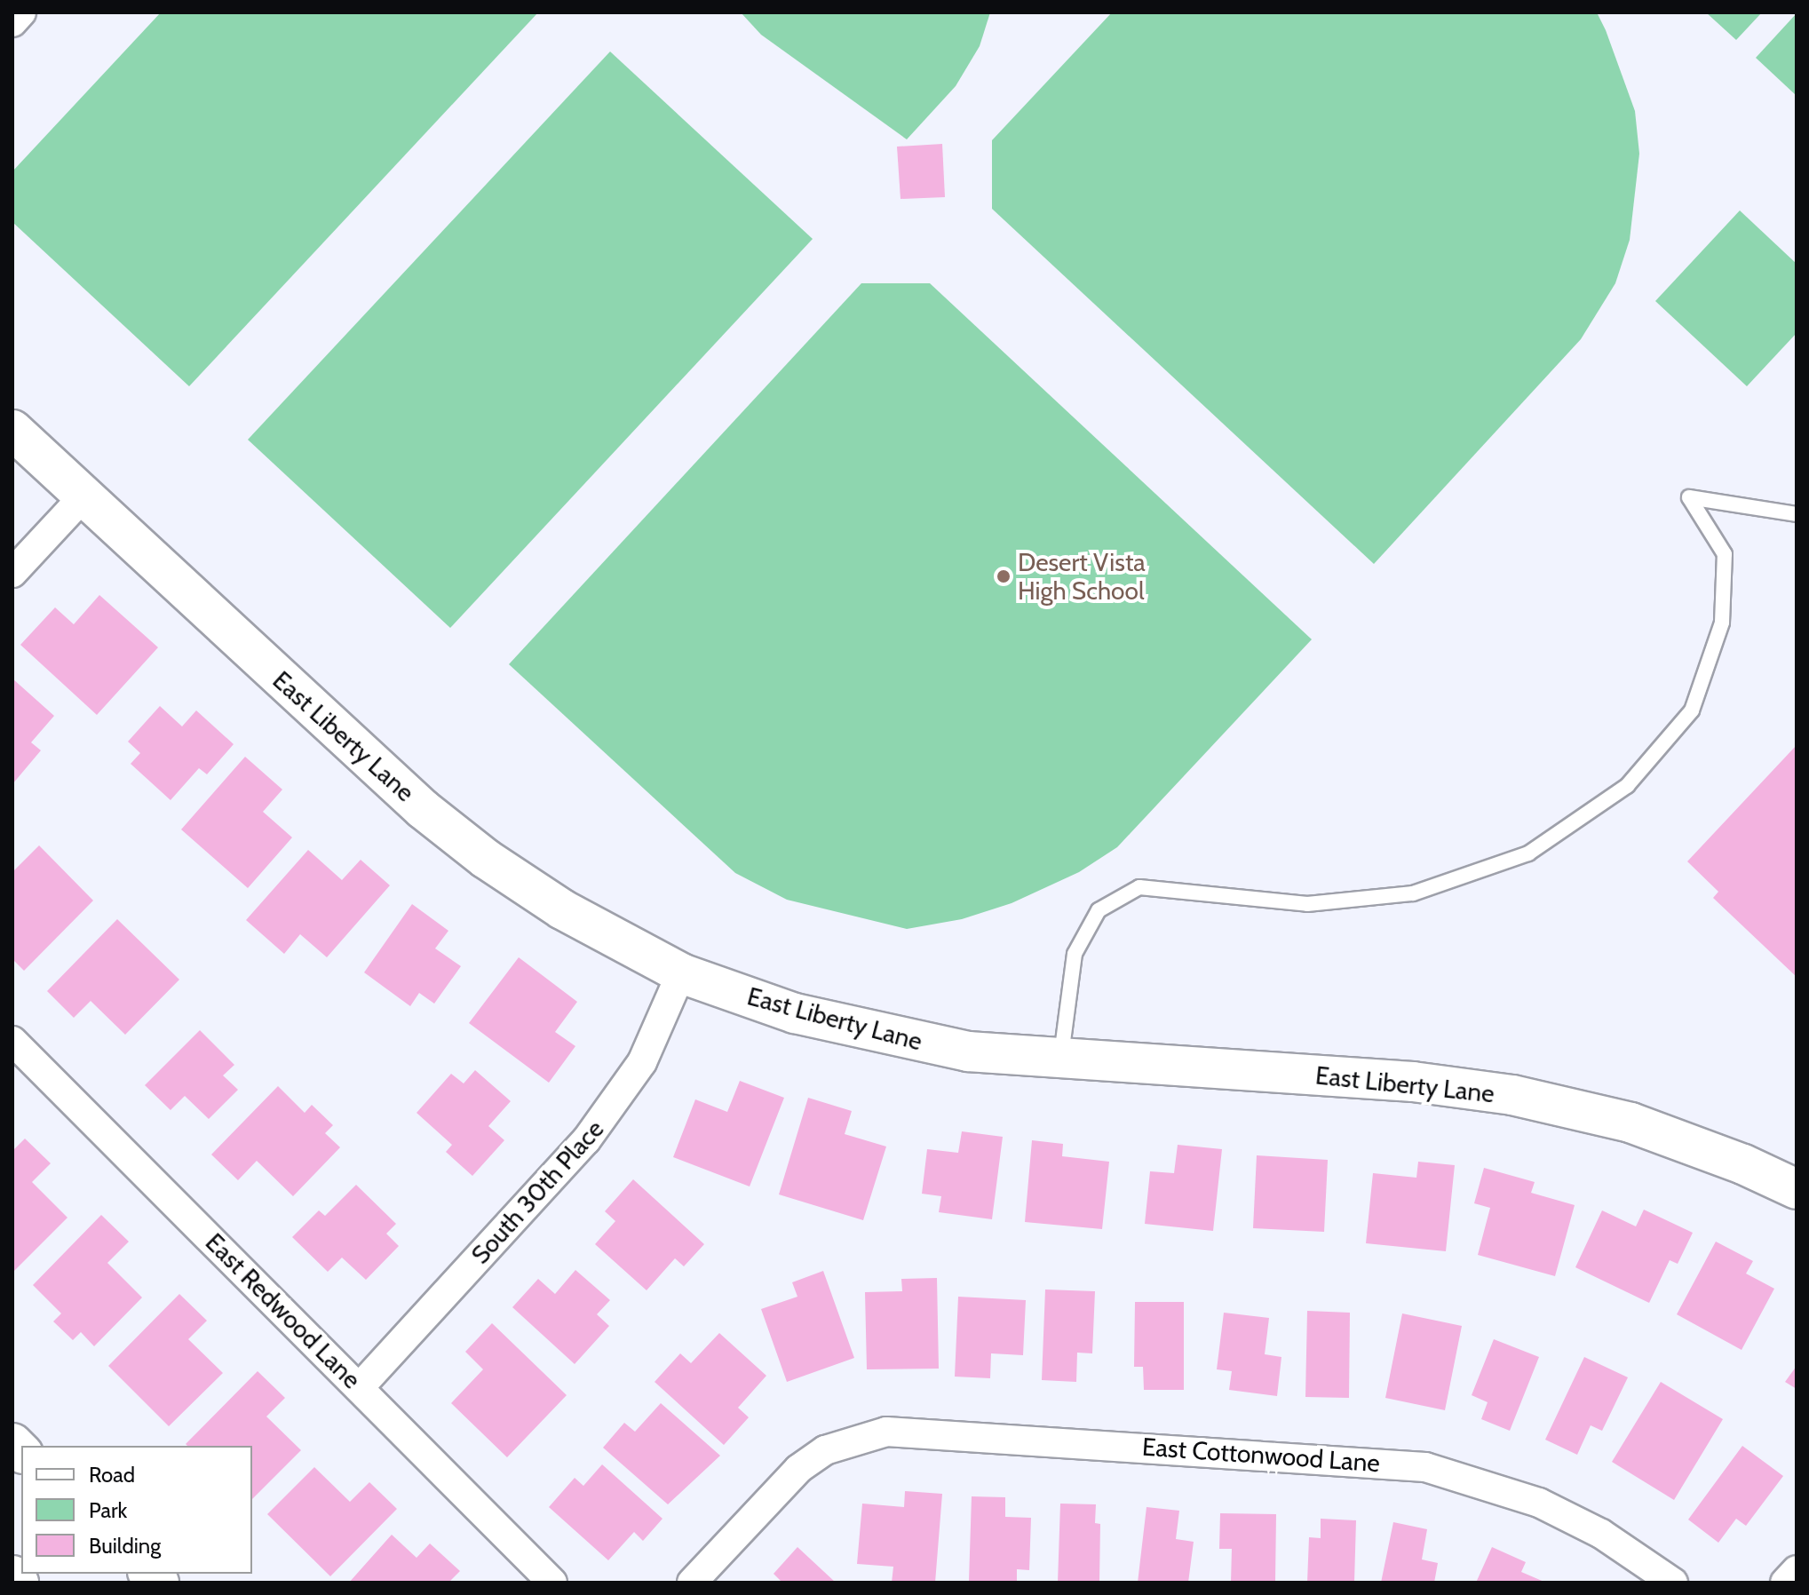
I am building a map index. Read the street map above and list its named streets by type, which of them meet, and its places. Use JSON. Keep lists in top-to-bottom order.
{
  "streets": {
    "main road": ["East Liberty Lane"],
    "street": ["South 30th Place", "East Redwood Lane", "East Cottonwood Lane"]
  },
  "crossings": [
    ["East Liberty Lane", "South 30th Place"],
    ["South 30th Place", "East Redwood Lane"]
  ],
  "places": ["Desert Vista High School"],
  "legend": ["Road", "Park", "Building"]
}
